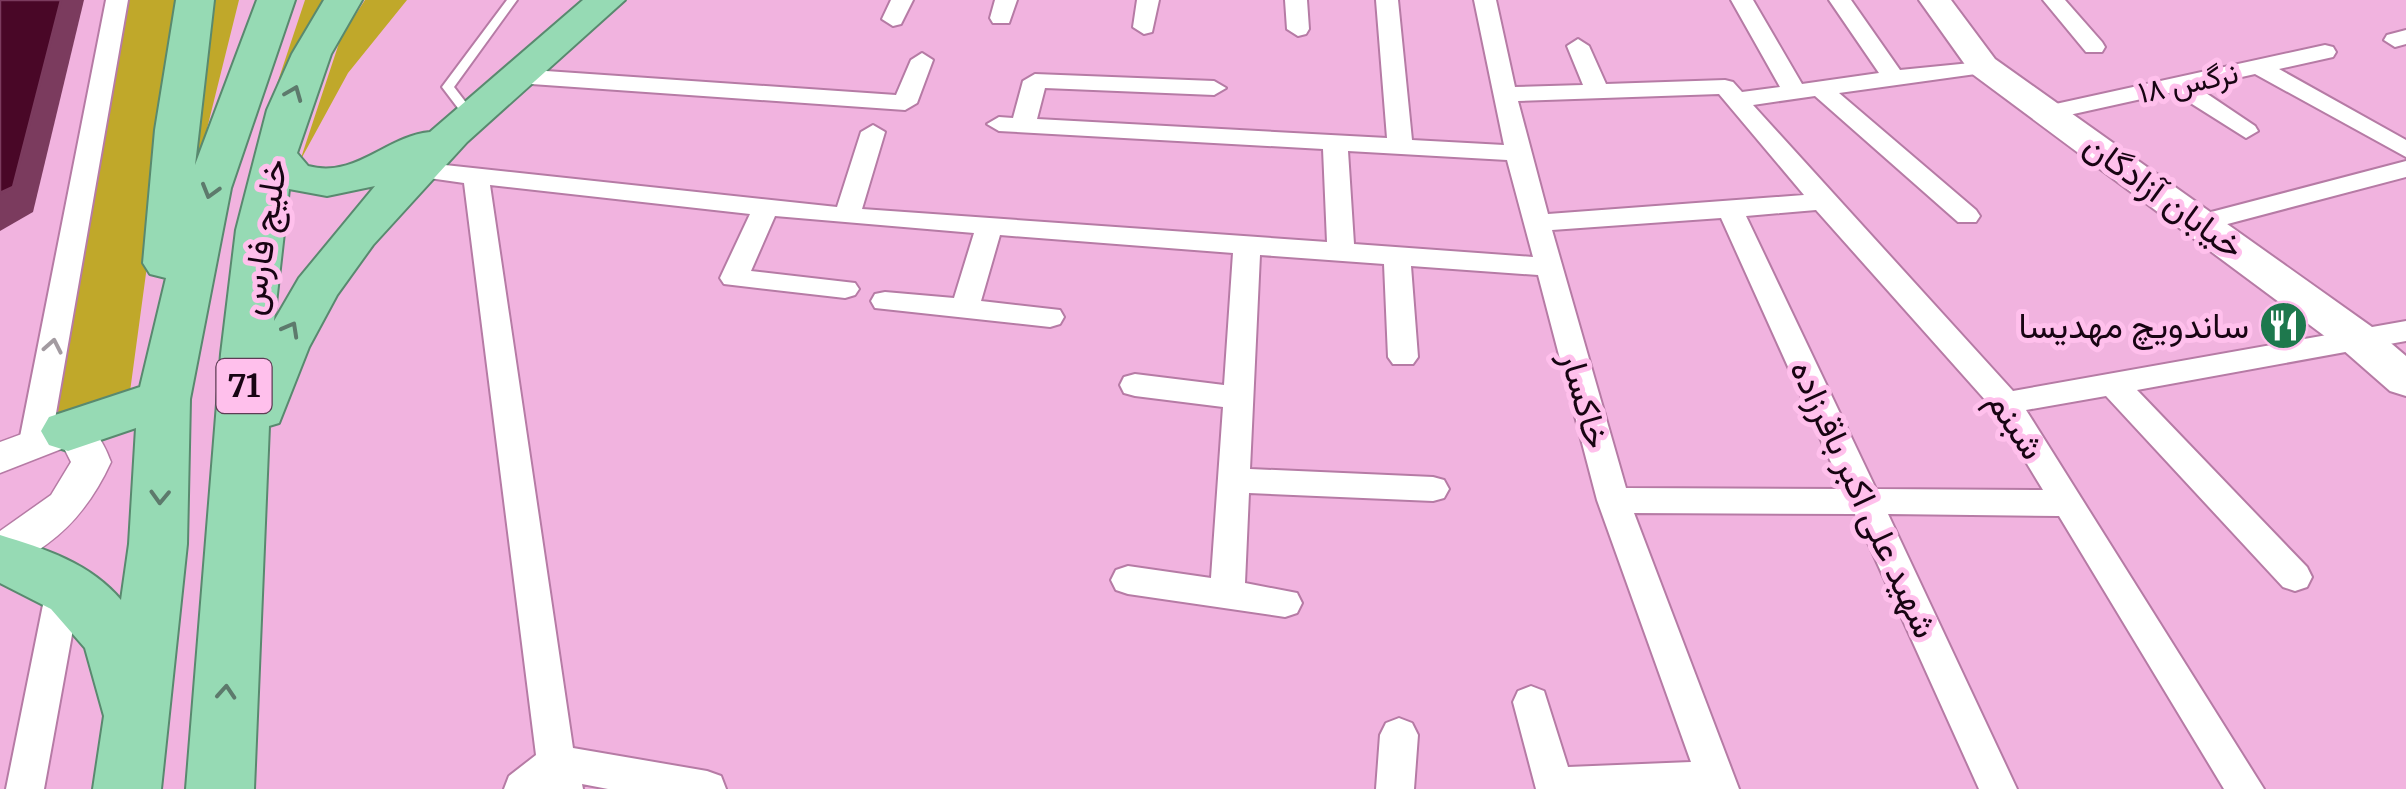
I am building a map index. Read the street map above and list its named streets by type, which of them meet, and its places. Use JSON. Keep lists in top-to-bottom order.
{
  "streets": {
    "highway": ["خلیج فارس", "71"],
    "main road": ["خیابان آزادگان"],
    "street": [
      "نرگس ۱۸",
      "خاکسار",
      "شبنم",
      "شهید علی اکبر باقرزاده"
    ]
  },
  "crossings": [
    ["نرگس ۱۸", "خیابان آزادگان"]
  ],
  "places": {
    "restaurant": ["ساندویچ مهدیسا"]
  }
}
